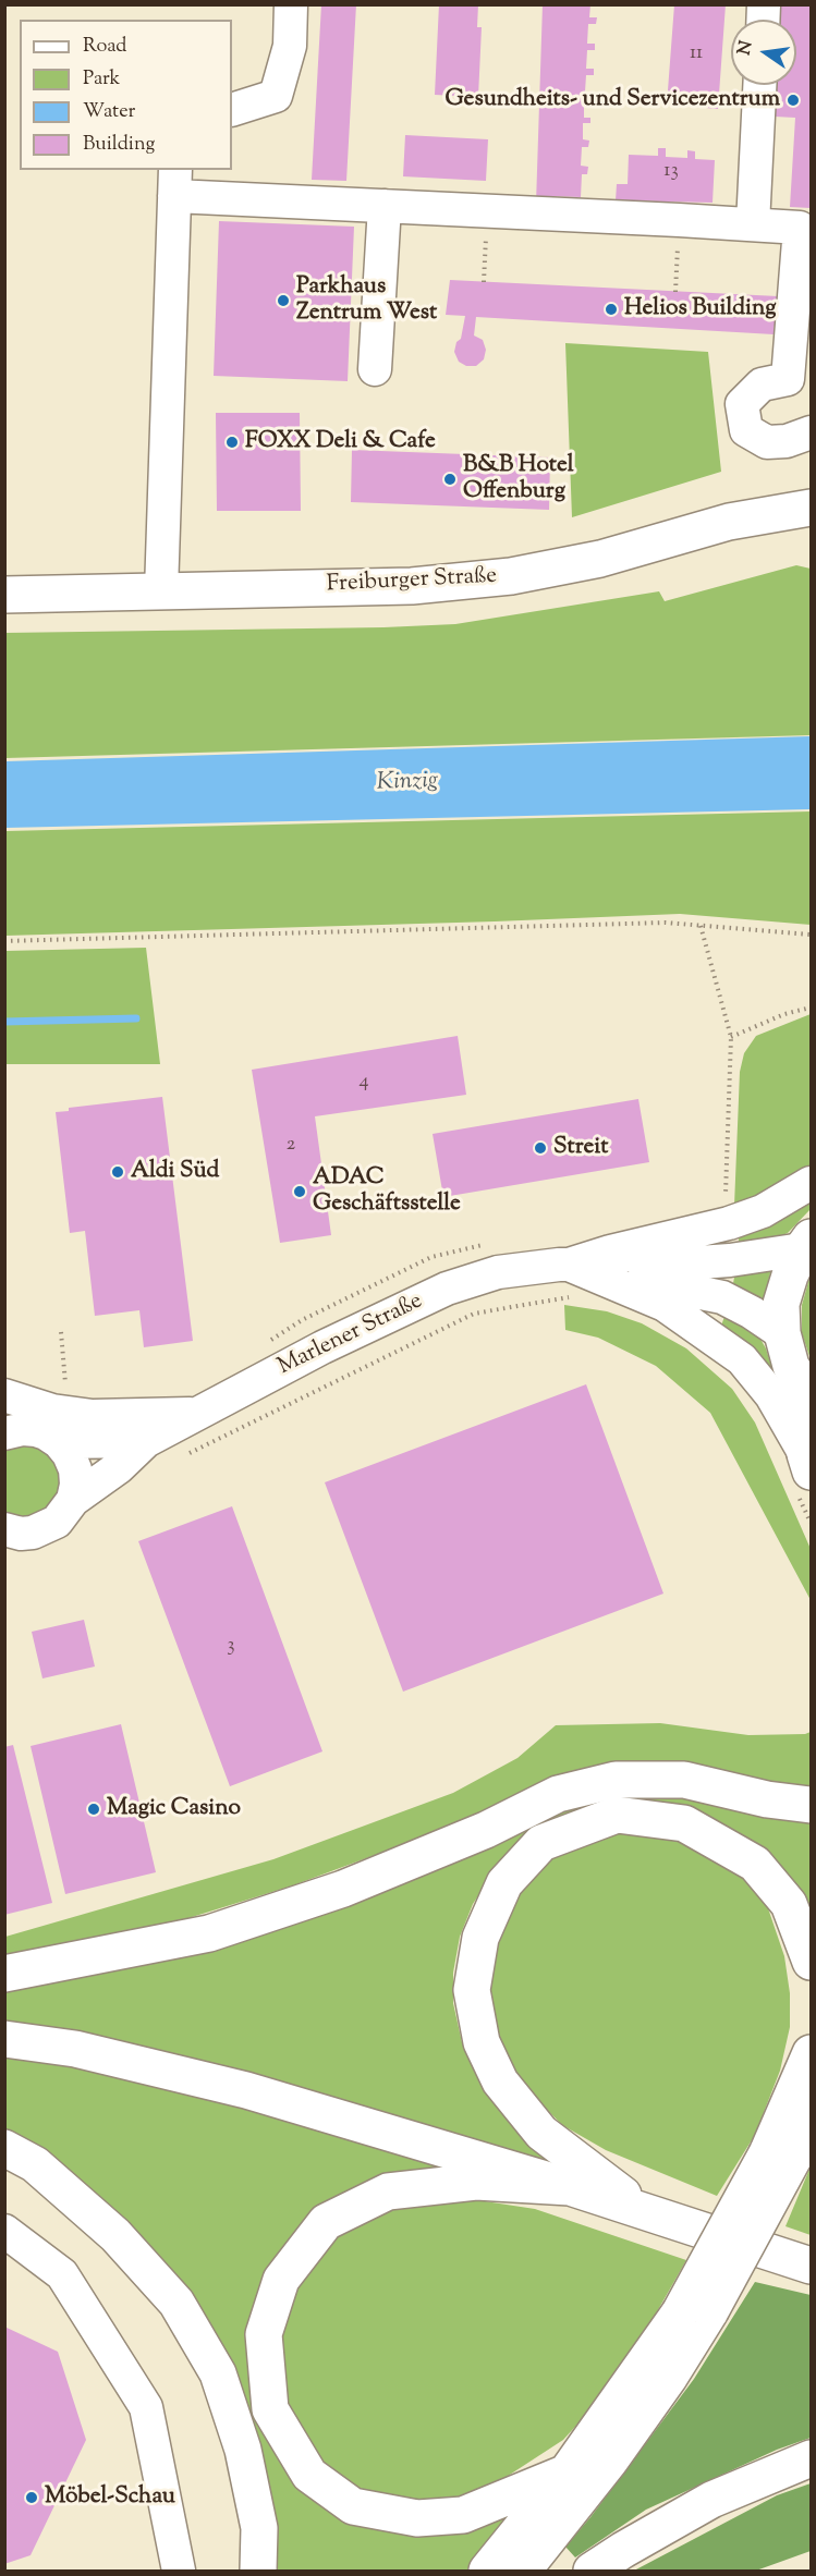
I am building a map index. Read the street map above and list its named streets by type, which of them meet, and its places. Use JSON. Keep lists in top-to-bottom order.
{
  "streets": {
    "main road": ["Freiburger Straße"],
    "street": ["Marlener Straße"]
  },
  "water": ["Kinzig"],
  "places": [
    "Gesundheits- und Servicezentrum",
    "Parkhaus Zentrum West",
    "Helios Building",
    "FOXX Deli & Cafe",
    "B&B Hotel Offenburg",
    "Streit",
    "Aldi Süd",
    "ADAC Geschäftsstelle",
    "Magic Casino",
    "Möbel-Schau"
  ],
  "house_numbers": [
    "11",
    "13",
    "4",
    "2",
    "3"
  ],
  "legend": [
    "Road",
    "Park",
    "Water",
    "Building"
  ],
  "north": "left"
}
